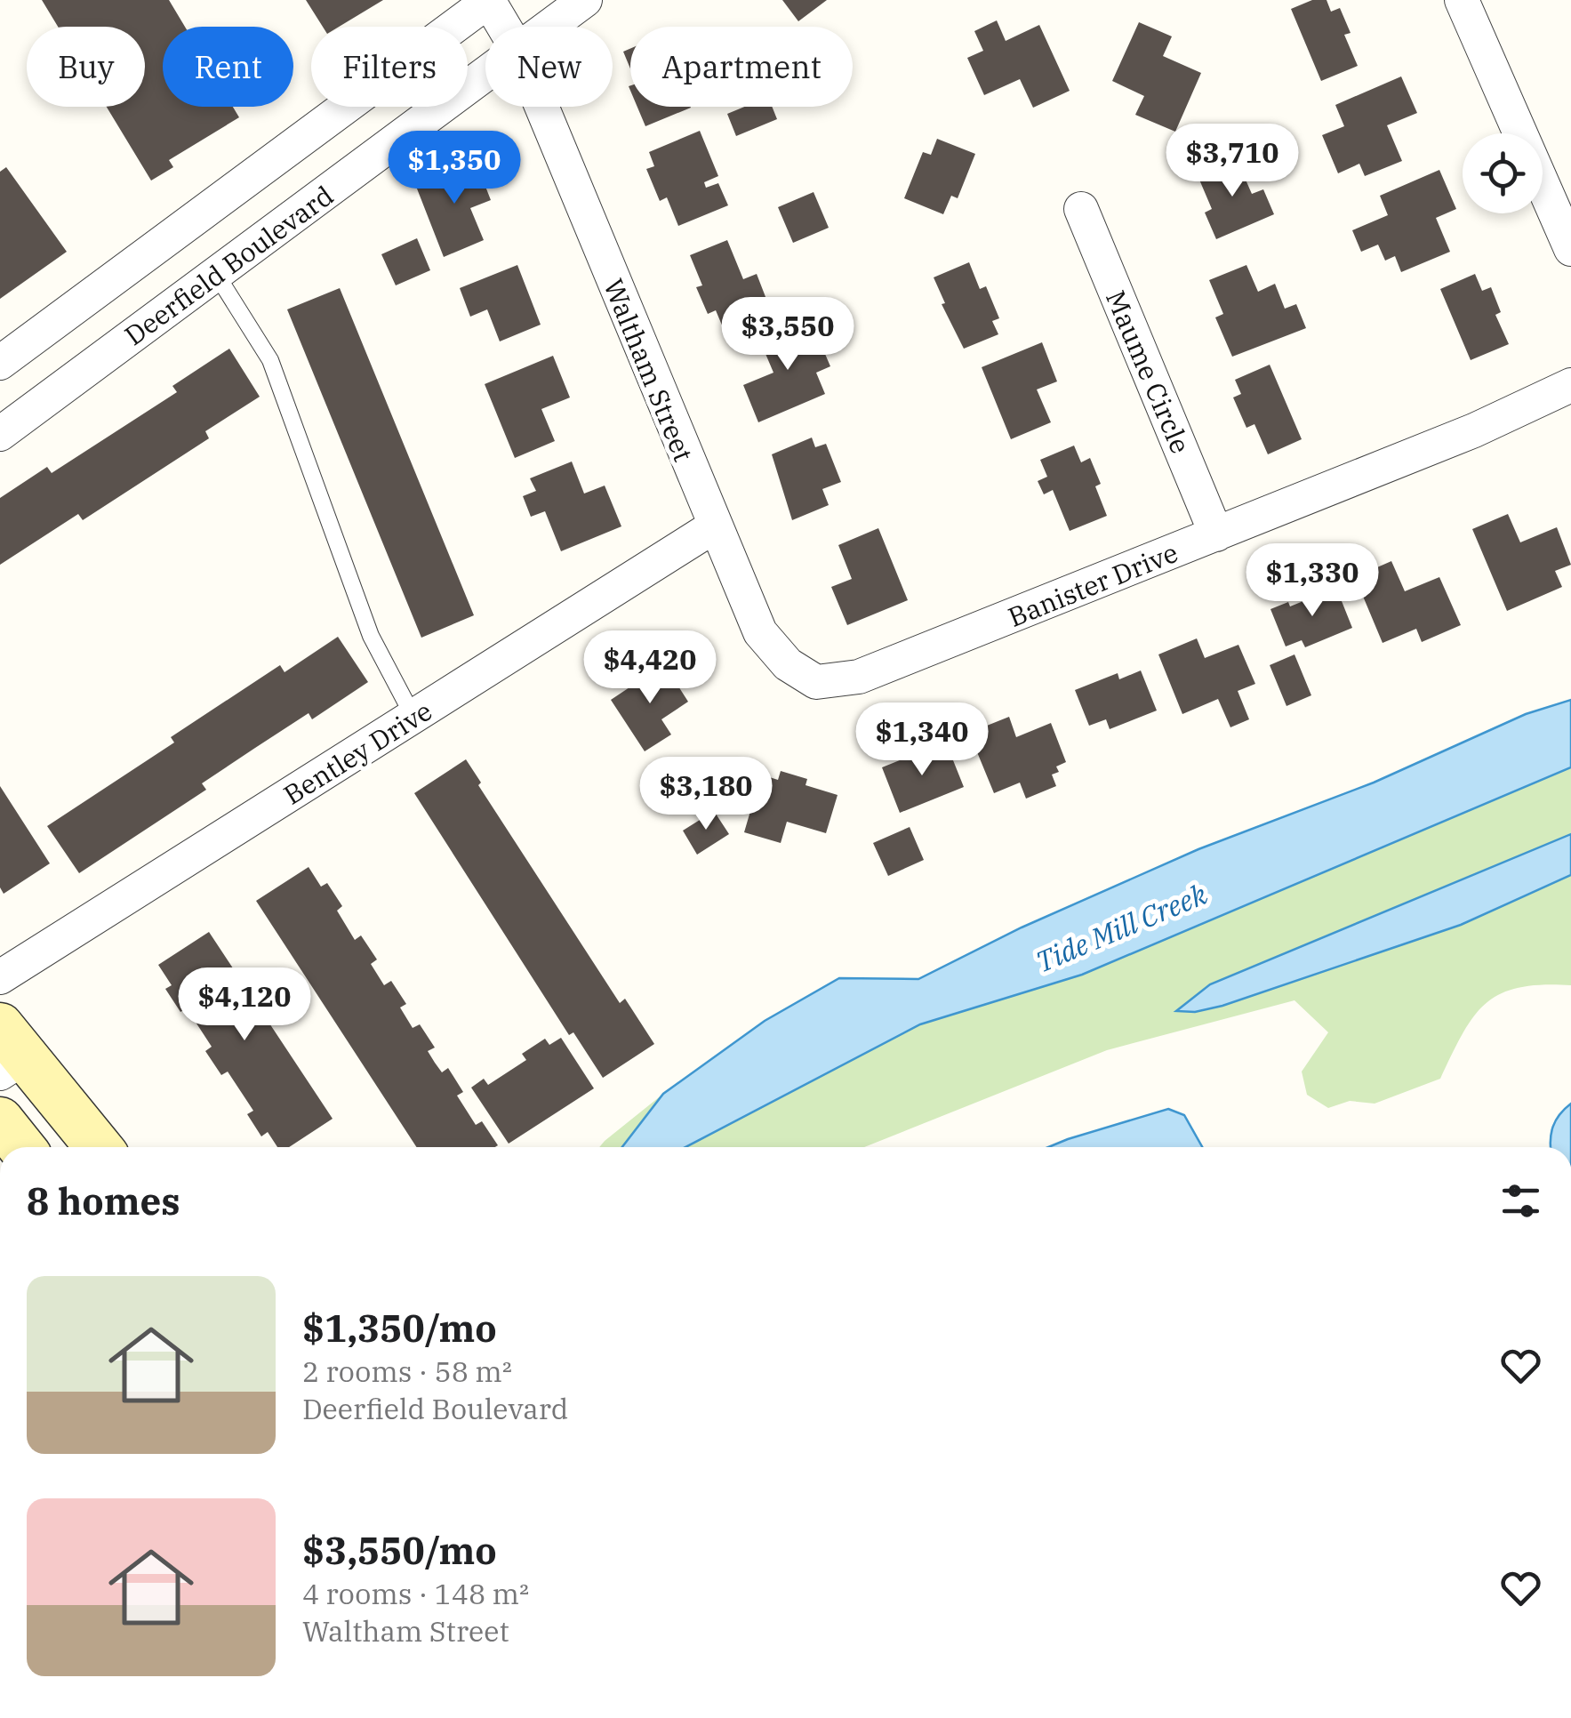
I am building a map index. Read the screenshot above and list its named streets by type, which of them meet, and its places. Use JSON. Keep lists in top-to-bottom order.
{
  "streets": {
    "street": [
      "Deerfield Boulevard",
      "Waltham Street",
      "Maume Circle",
      "Banister Drive",
      "Bentley Drive"
    ]
  },
  "crossings": [
    ["Deerfield Boulevard", "Waltham Street"],
    ["Waltham Street", "Banister Drive"],
    ["Waltham Street", "Bentley Drive"],
    ["Maume Circle", "Banister Drive"]
  ],
  "water": ["Tide Mill Creek"],
  "page": {
    "chip": [
      "Buy",
      "Rent",
      "Filters",
      "New",
      "Apartment"
    ],
    "price": [
      "$3,710",
      "$1,350",
      "$3,550",
      "$1,330",
      "$4,420",
      "$1,340",
      "$3,180",
      "$4,120"
    ],
    "heading": "8 homes",
    "list": [
      {
        "name": "$1,350/mo",
        "note": "2 rooms · 58 m² · Deerfield Boulevard"
      },
      {
        "name": "$3,550/mo",
        "note": "4 rooms · 148 m² · Waltham Street"
      }
    ]
  }
}
